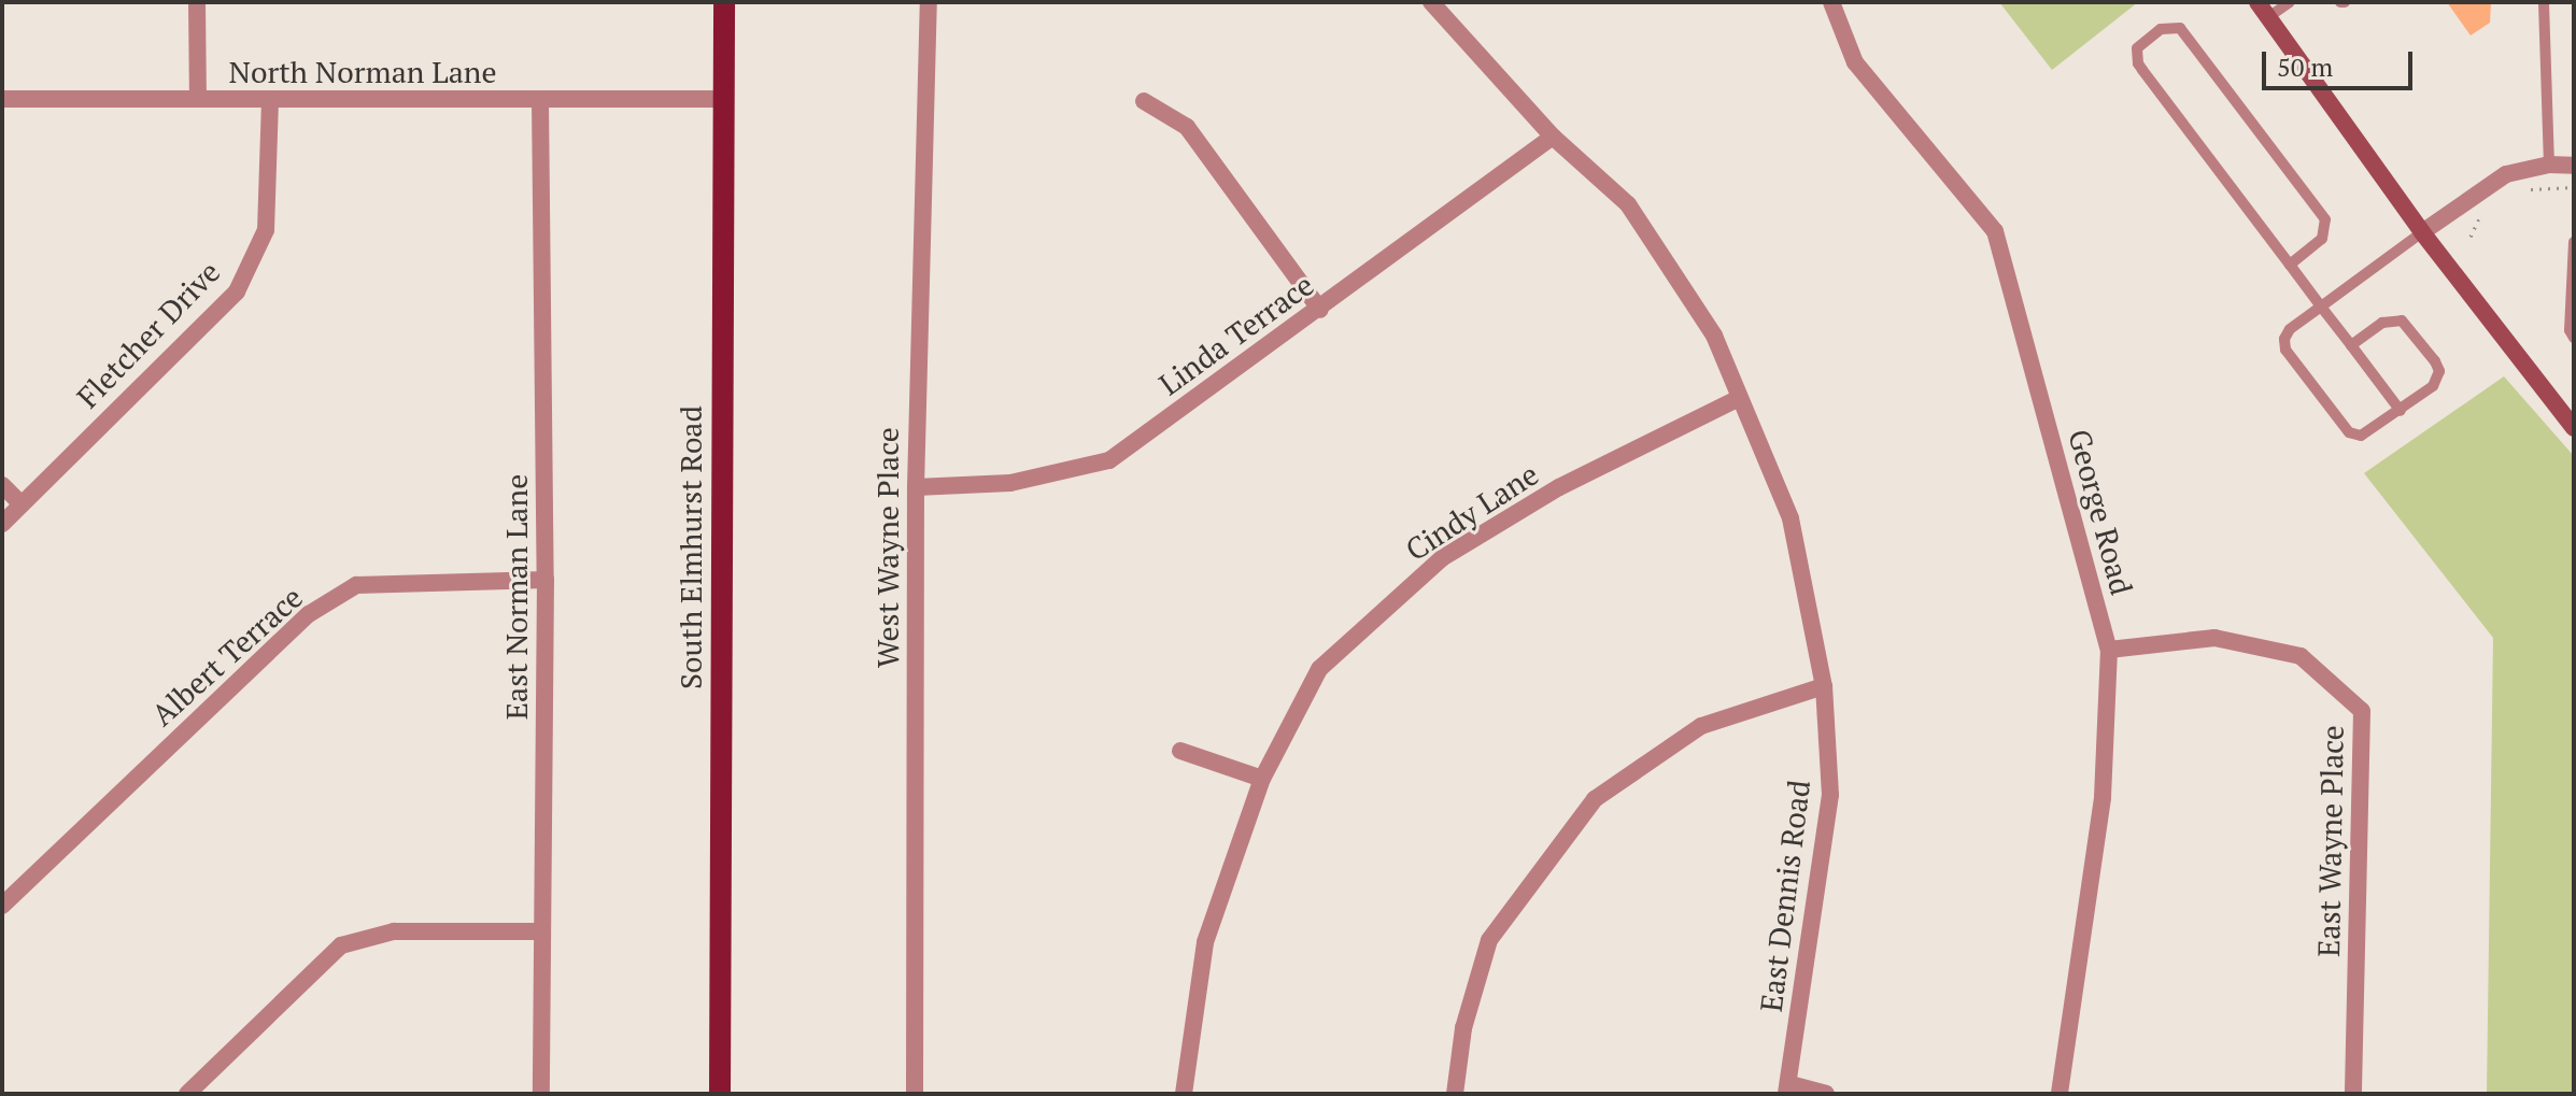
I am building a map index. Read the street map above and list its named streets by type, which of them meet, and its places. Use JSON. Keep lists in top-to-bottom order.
{
  "streets": {
    "main road": ["South Elmhurst Road"],
    "street": [
      "North Norman Lane",
      "Fletcher Drive",
      "Linda Terrace",
      "Cindy Lane",
      "George Road",
      "West Wayne Place",
      "East Norman Lane",
      "Albert Terrace",
      "East Wayne Place",
      "East Dennis Road"
    ]
  },
  "crossings": [
    ["North Norman Lane", "Fletcher Drive"],
    ["North Norman Lane", "South Elmhurst Road"],
    ["North Norman Lane", "East Norman Lane"],
    ["Linda Terrace", "West Wayne Place"],
    ["Linda Terrace", "East Dennis Road"],
    ["Cindy Lane", "East Dennis Road"],
    ["George Road", "East Wayne Place"],
    ["East Norman Lane", "Albert Terrace"]
  ],
  "scale_bar": "50 m"
}
